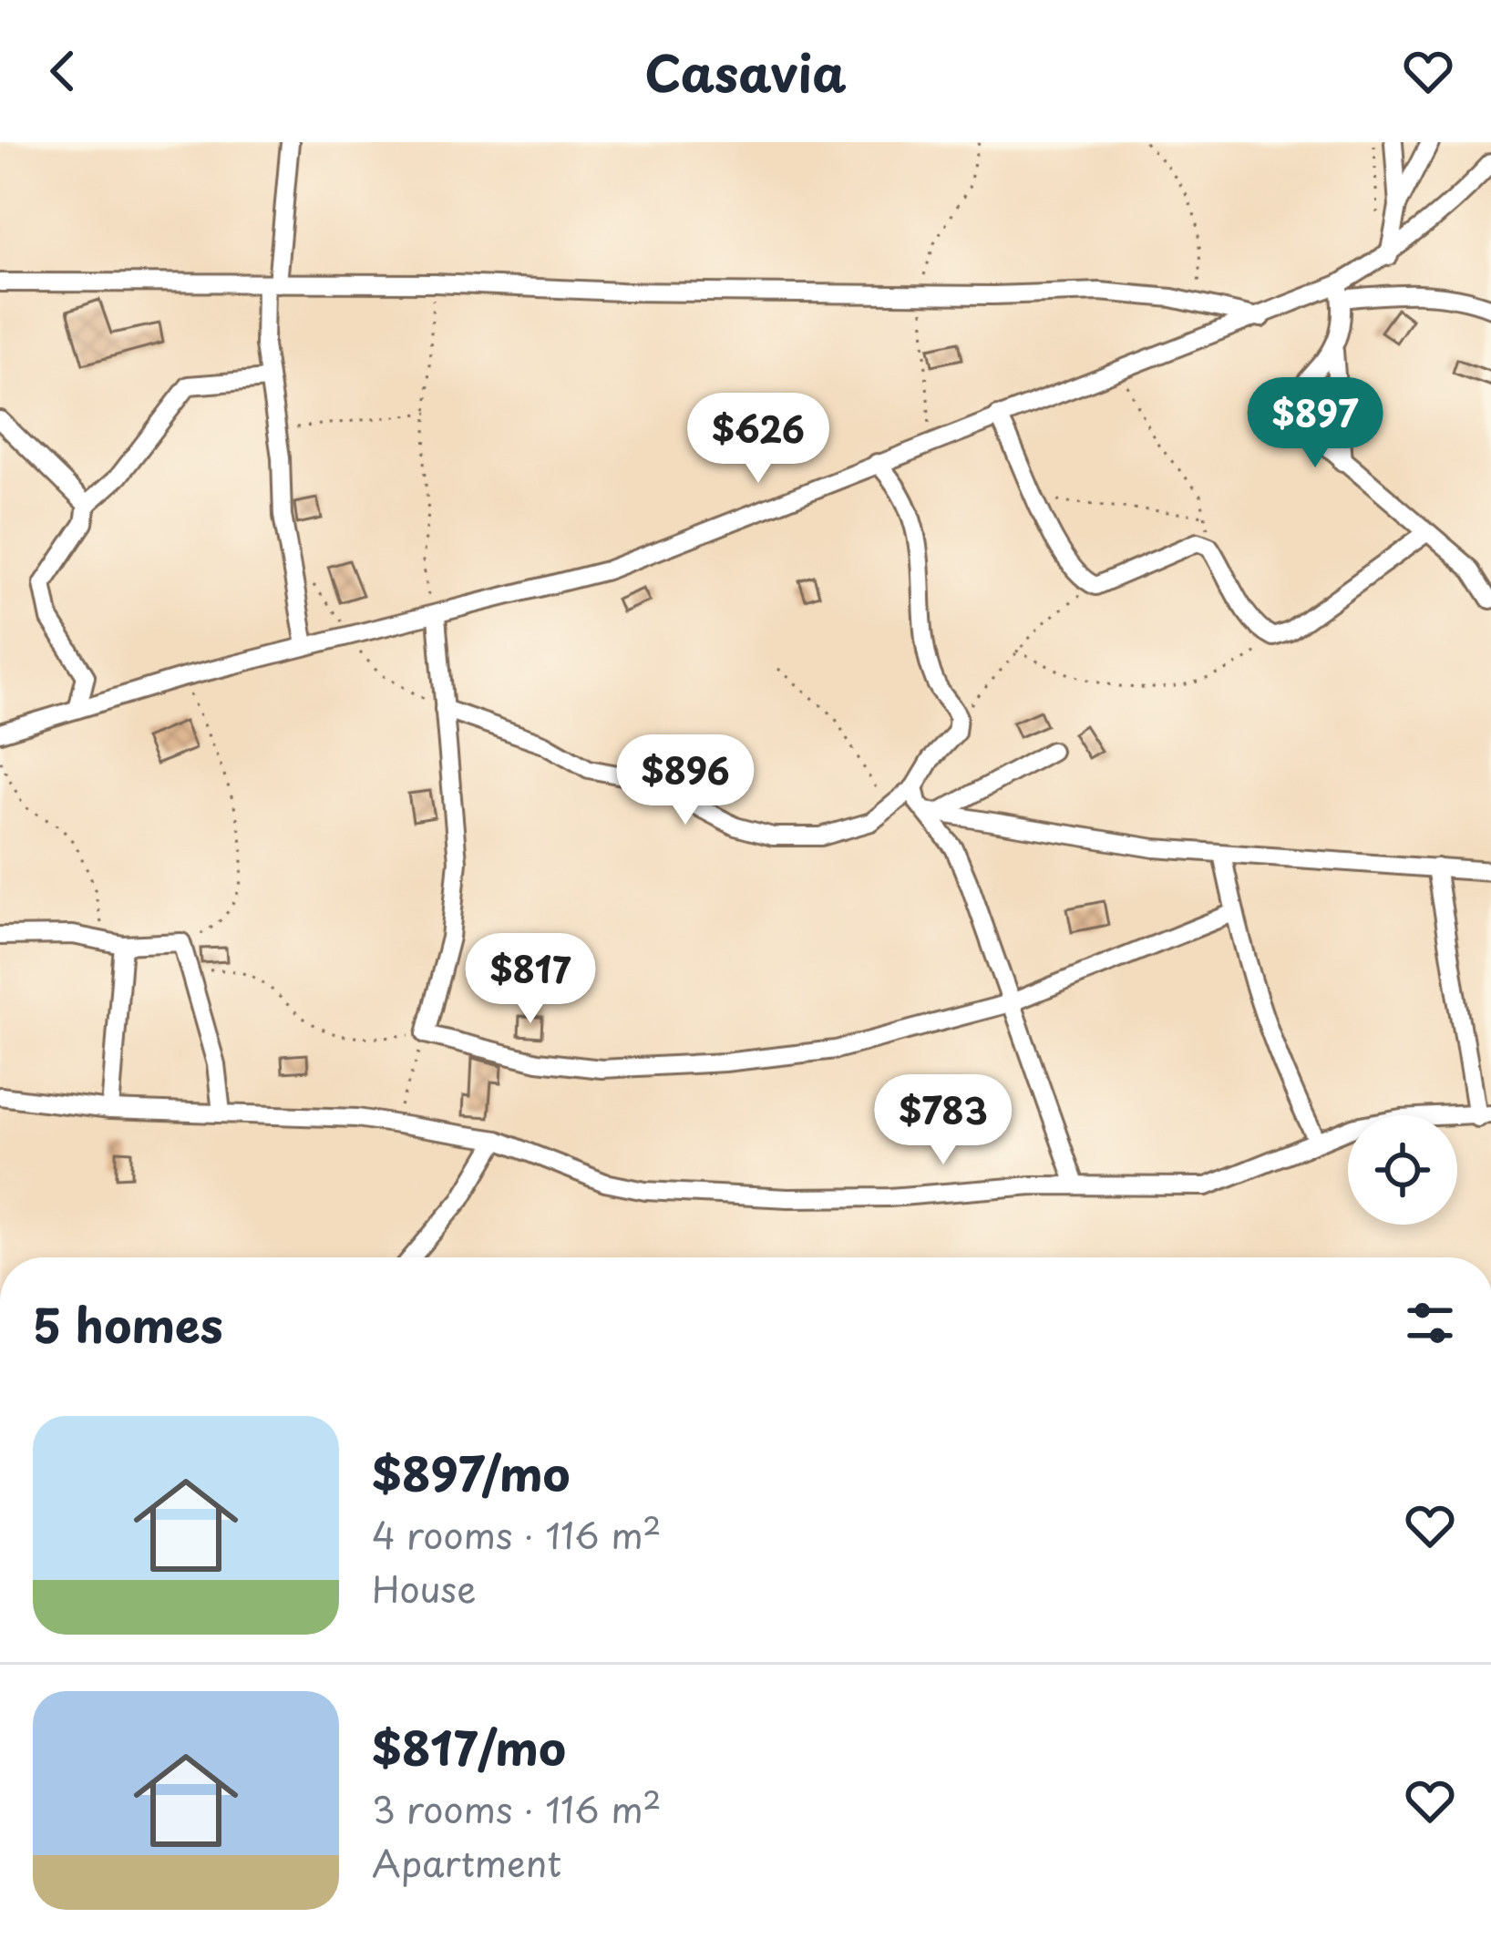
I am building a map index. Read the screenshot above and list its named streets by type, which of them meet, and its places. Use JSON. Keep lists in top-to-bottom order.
{
  "page": {
    "header": "Casavia",
    "price": [
      "$897",
      "$626",
      "$896",
      "$817",
      "$783"
    ],
    "heading": "5 homes",
    "list": [
      {
        "name": "$897/mo",
        "note": "4 rooms · 116 m² · House"
      },
      {
        "name": "$817/mo",
        "note": "3 rooms · 116 m² · Apartment"
      }
    ]
  }
}
